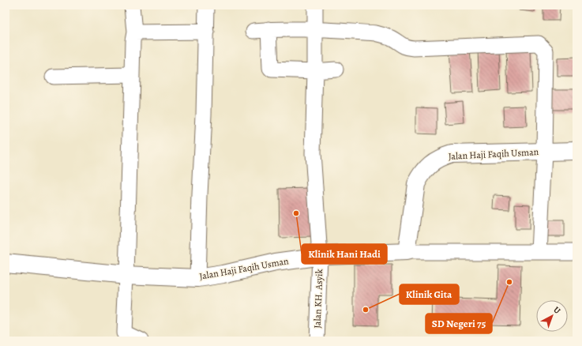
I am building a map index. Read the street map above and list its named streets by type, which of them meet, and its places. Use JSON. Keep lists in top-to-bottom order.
{
  "streets": {
    "street": ["Jalan Haji Faqih Usman", "Jalan KH. Asyik"]
  },
  "crossings": [
    ["Jalan Haji Faqih Usman", "Jalan KH. Asyik"]
  ],
  "places": ["Klinik Hani Hadi", "SD Negeri 75", "Klinik Gita"],
  "north": "top right"
}
